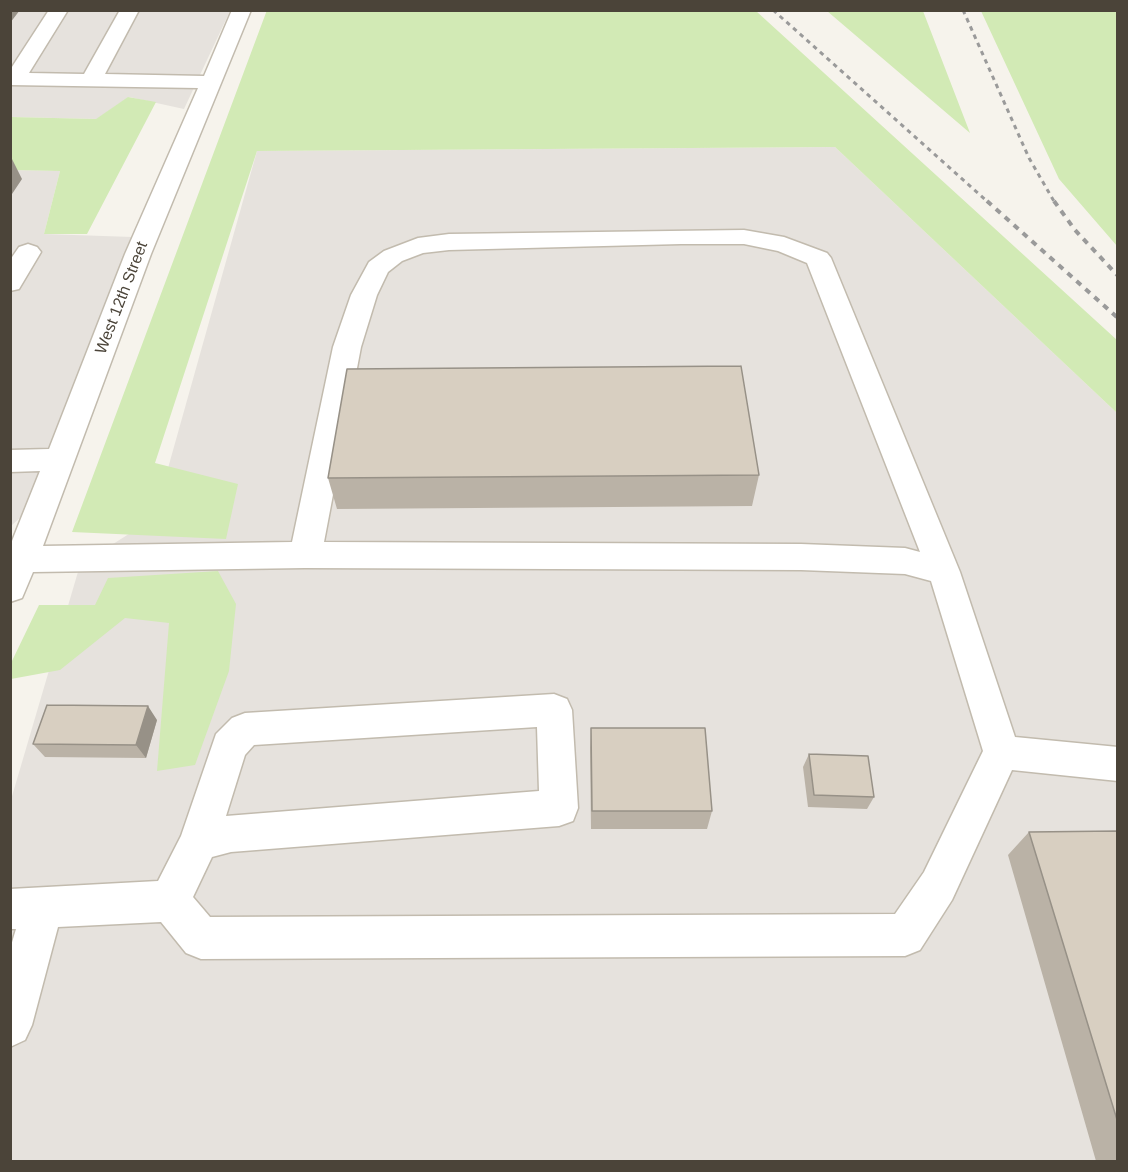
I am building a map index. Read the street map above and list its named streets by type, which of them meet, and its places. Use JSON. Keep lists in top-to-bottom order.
{
  "streets": {
    "street": ["West 12th Street"]
  }
}
